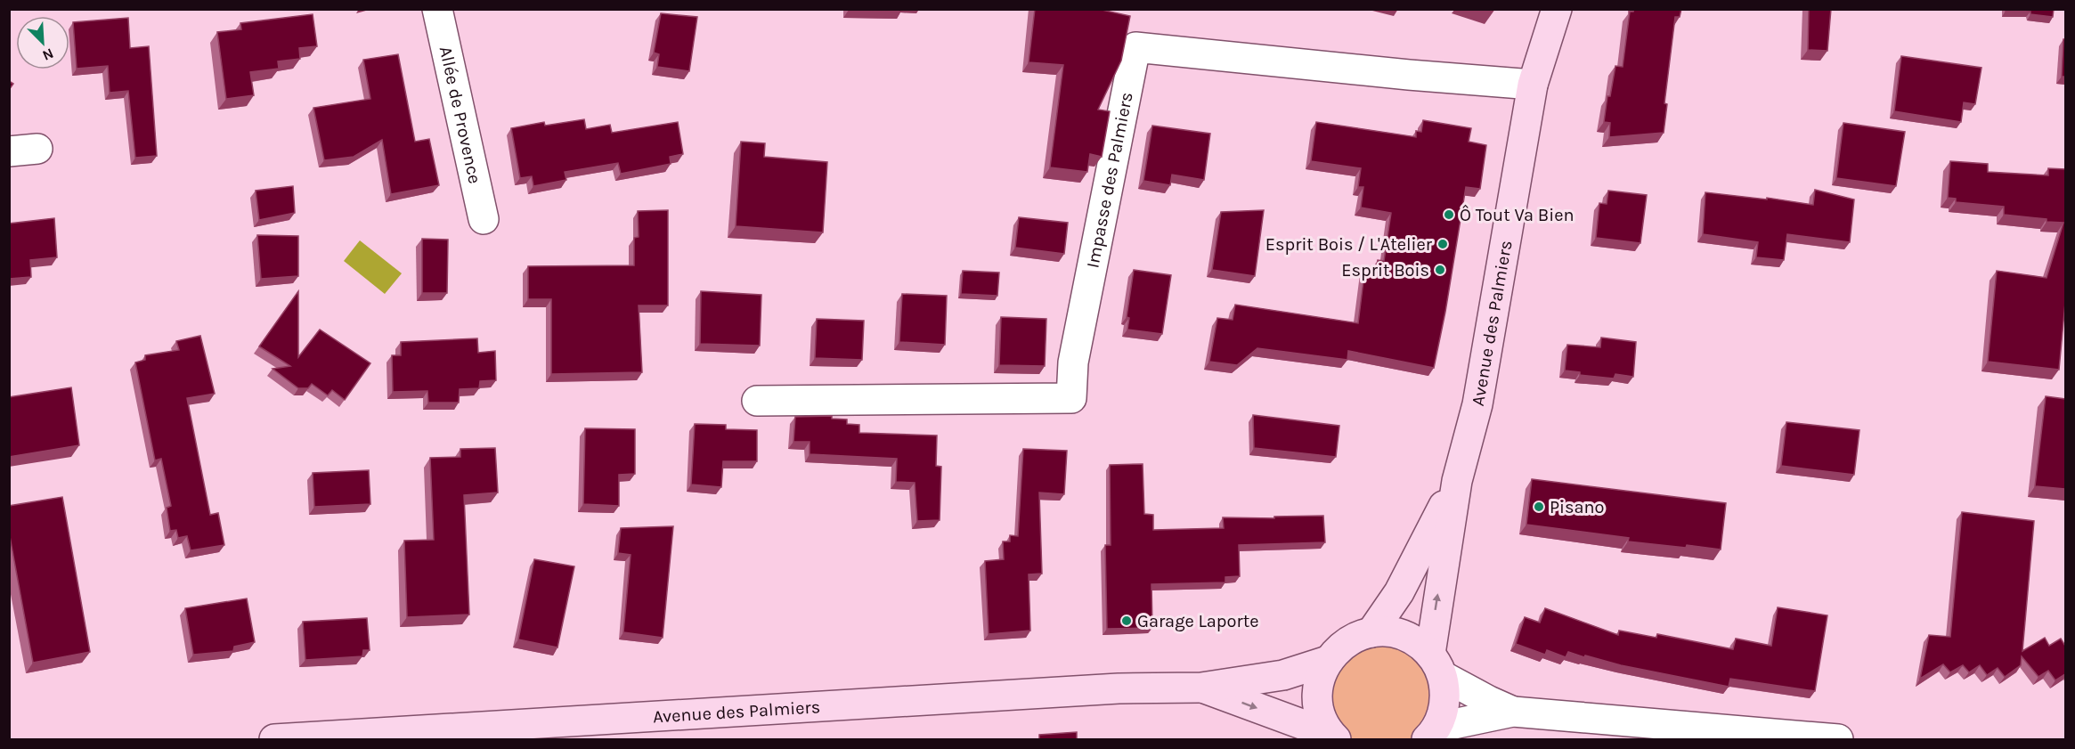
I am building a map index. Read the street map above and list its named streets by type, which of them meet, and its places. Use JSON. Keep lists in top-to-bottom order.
{
  "streets": {
    "main road": ["Avenue des Palmiers"],
    "street": ["Allée de Provence", "Impasse des Palmiers"]
  },
  "crossings": [
    ["Impasse des Palmiers", "Avenue des Palmiers"]
  ],
  "places": [
    "Ô Tout Va Bien",
    "Esprit Bois / L'Atelier",
    "Esprit Bois",
    "Pisano",
    "Garage Laporte"
  ],
  "north": "bottom right"
}
